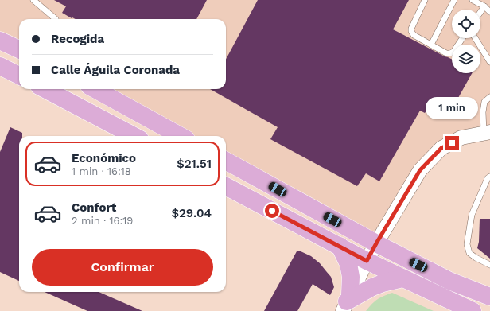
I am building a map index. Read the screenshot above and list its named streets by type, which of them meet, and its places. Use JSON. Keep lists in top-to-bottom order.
{
  "page": {
    "banner": ["Recogida", "Calle Águila Coronada"],
    "bubble": "1 min",
    "list": [
      {
        "name": "Económico",
        "note": "1 min · 16:18",
        "value": "$21.51"
      },
      {
        "name": "Confort",
        "note": "2 min · 16:19",
        "value": "$29.04"
      }
    ],
    "buttons": "Confirmar"
  }
}
